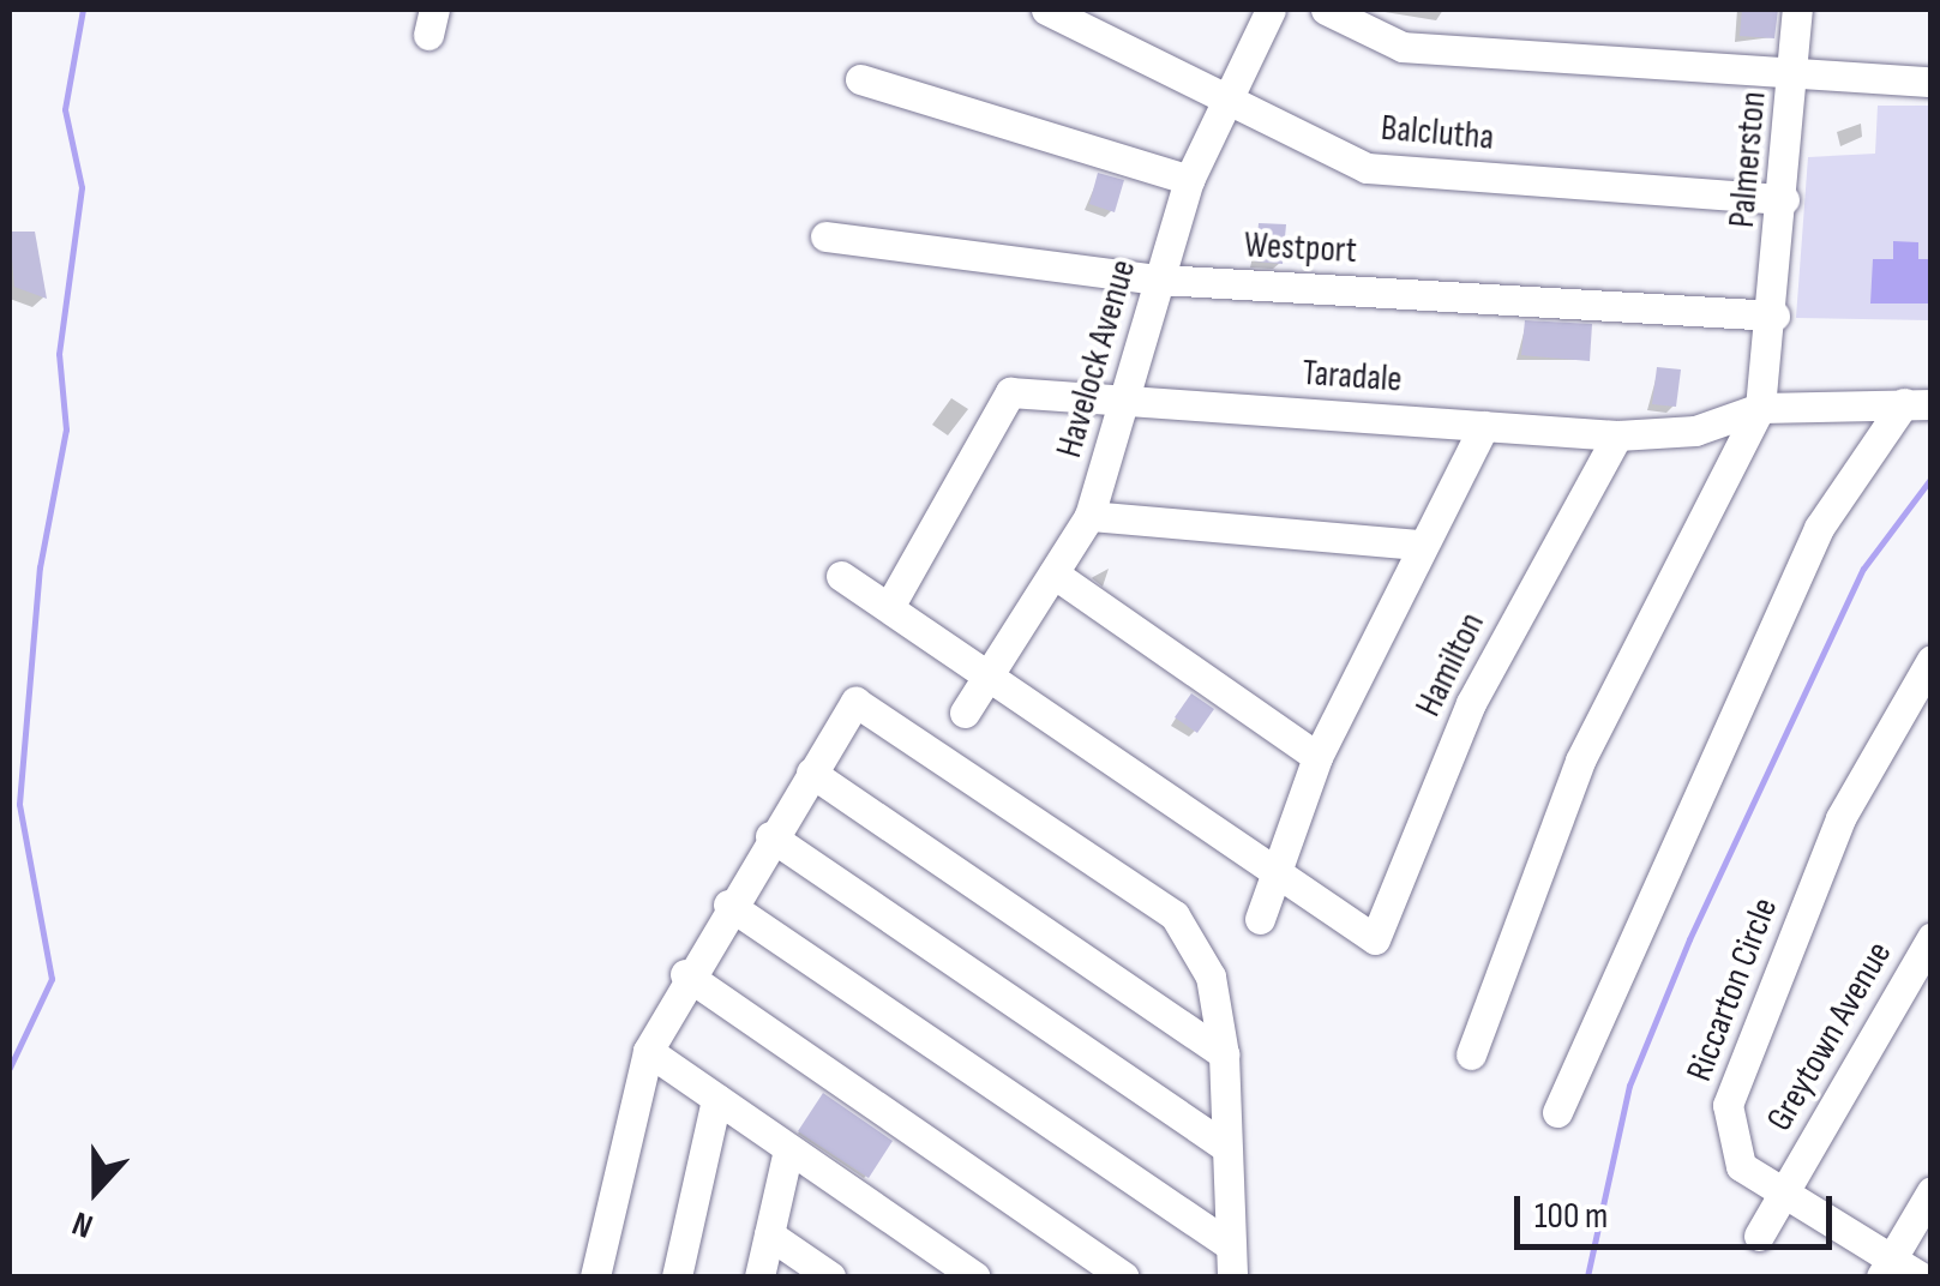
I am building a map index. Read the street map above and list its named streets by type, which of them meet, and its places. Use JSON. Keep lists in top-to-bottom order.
{
  "streets": {
    "street": [
      "Balclutha",
      "Palmerston",
      "Westport",
      "Havelock Avenue",
      "Taradale",
      "Hamilton",
      "Riccarton Circle",
      "Greytown Avenue"
    ]
  },
  "crossings": [
    ["Balclutha", "Palmerston"],
    ["Balclutha", "Havelock Avenue"],
    ["Palmerston", "Westport"],
    ["Palmerston", "Taradale"],
    ["Westport", "Havelock Avenue"],
    ["Havelock Avenue", "Taradale"],
    ["Taradale", "Hamilton"],
    ["Riccarton Circle", "Greytown Avenue"]
  ],
  "scale_bar": "100 m",
  "north": "bottom"
}
